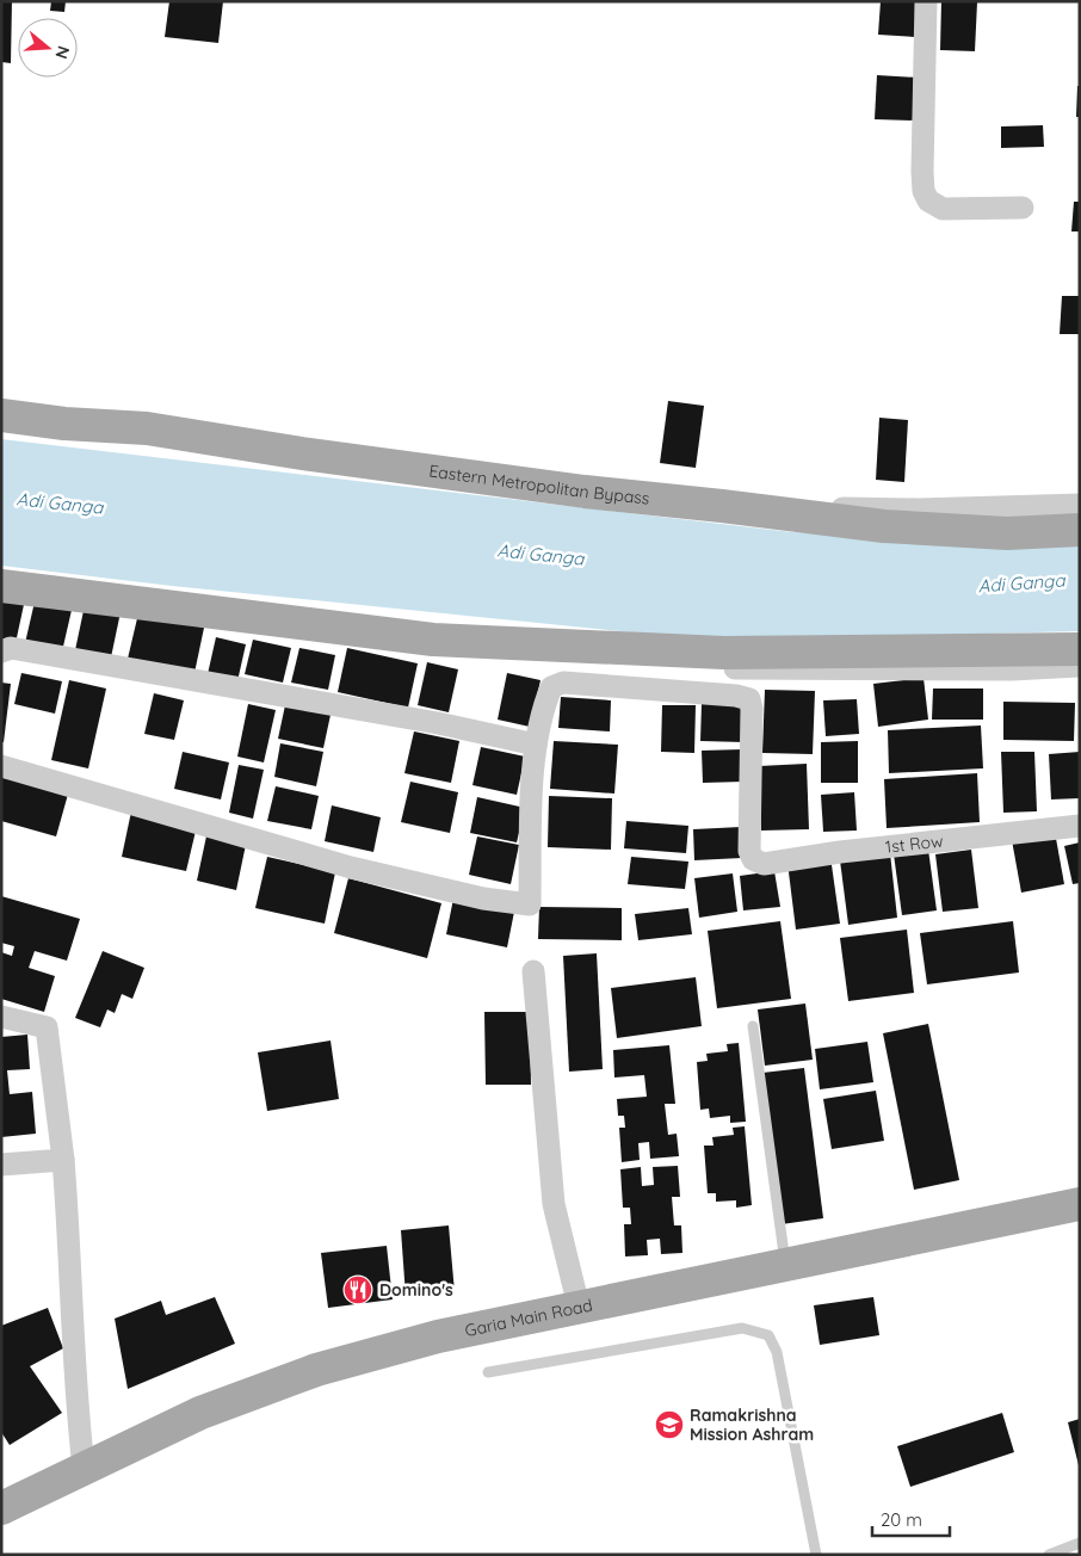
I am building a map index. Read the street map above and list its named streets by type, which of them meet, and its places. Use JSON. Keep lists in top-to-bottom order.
{
  "streets": {
    "main road": ["Eastern Metropolitan Bypass", "Garia Main Road"],
    "street": ["1st Row"]
  },
  "water": ["Adi Ganga"],
  "places": {
    "restaurant": ["Domino's"],
    "school or university": ["Ramakrishna Mission Ashram"]
  },
  "scale_bar": "20 m",
  "north": "right"
}
